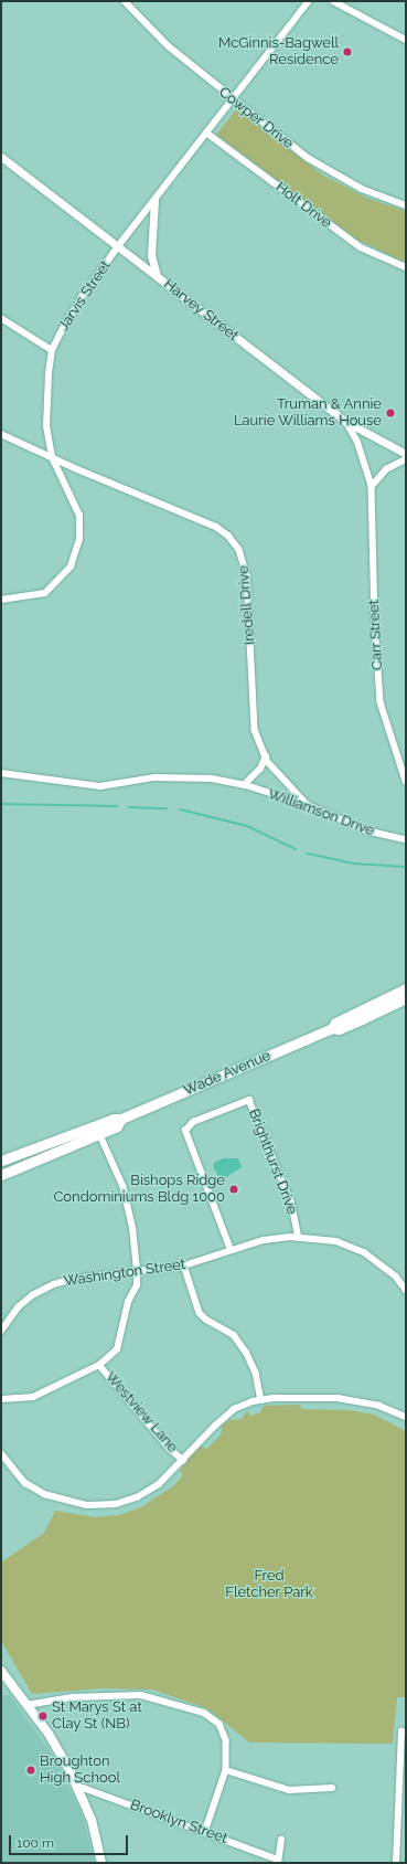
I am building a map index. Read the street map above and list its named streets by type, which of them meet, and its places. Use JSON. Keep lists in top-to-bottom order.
{
  "streets": {
    "main road": ["Wade Avenue"],
    "street": [
      "Cowper Drive",
      "Holt Drive",
      "Jarvis Street",
      "Harvey Street",
      "Iredell Drive",
      "Carr Street",
      "Williamson Drive",
      "Brighthurst Drive",
      "Washington Street",
      "Westview Lane",
      "Brooklyn Street"
    ]
  },
  "crossings": [
    ["Cowper Drive", "Jarvis Street"],
    ["Holt Drive", "Jarvis Street"],
    ["Jarvis Street", "Harvey Street"],
    ["Jarvis Street", "Iredell Drive"],
    ["Harvey Street", "Carr Street"],
    ["Iredell Drive", "Williamson Drive"],
    ["Brighthurst Drive", "Washington Street"]
  ],
  "parks": ["Fred Fletcher Park"],
  "places": [
    "McGinnis-Bagwell Residence",
    "Truman & Annie Laurie Williams House",
    "Bishops Ridge Condominiums Bldg 1000",
    "St Marys St at Clay St (NB)",
    "Broughton High School"
  ],
  "scale_bar": "100 m"
}
